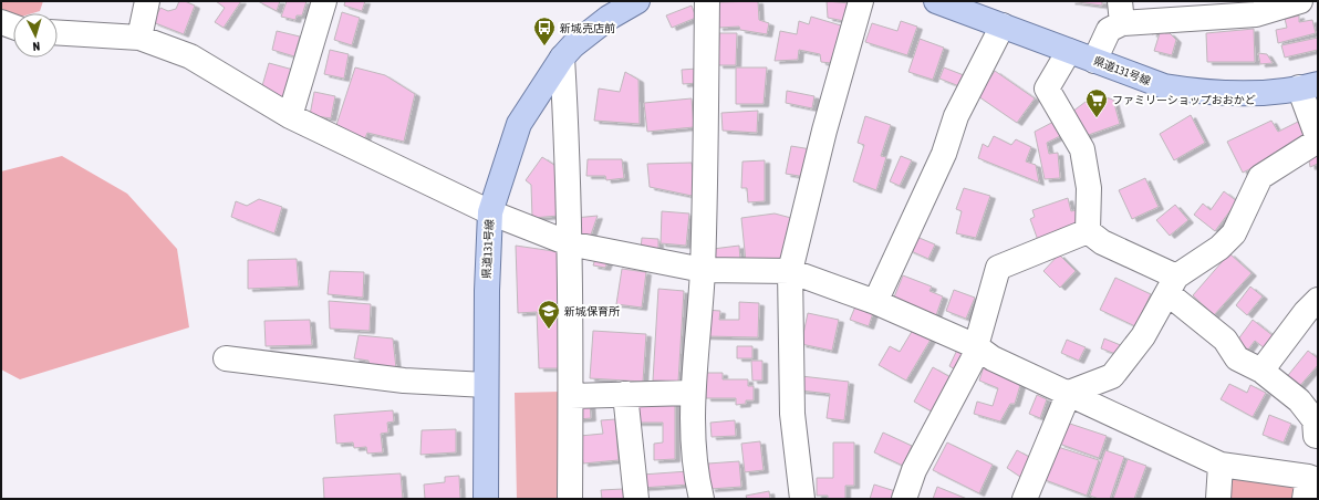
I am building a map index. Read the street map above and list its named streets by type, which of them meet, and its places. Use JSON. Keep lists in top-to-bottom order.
{
  "streets": {
    "main road": ["県道131号線"]
  },
  "places": {
    "bus stop": ["新城売店前"],
    "supermarket": ["ファミリーショップおおかど"],
    "school or university": ["新城保育所"]
  },
  "north": "bottom"
}
